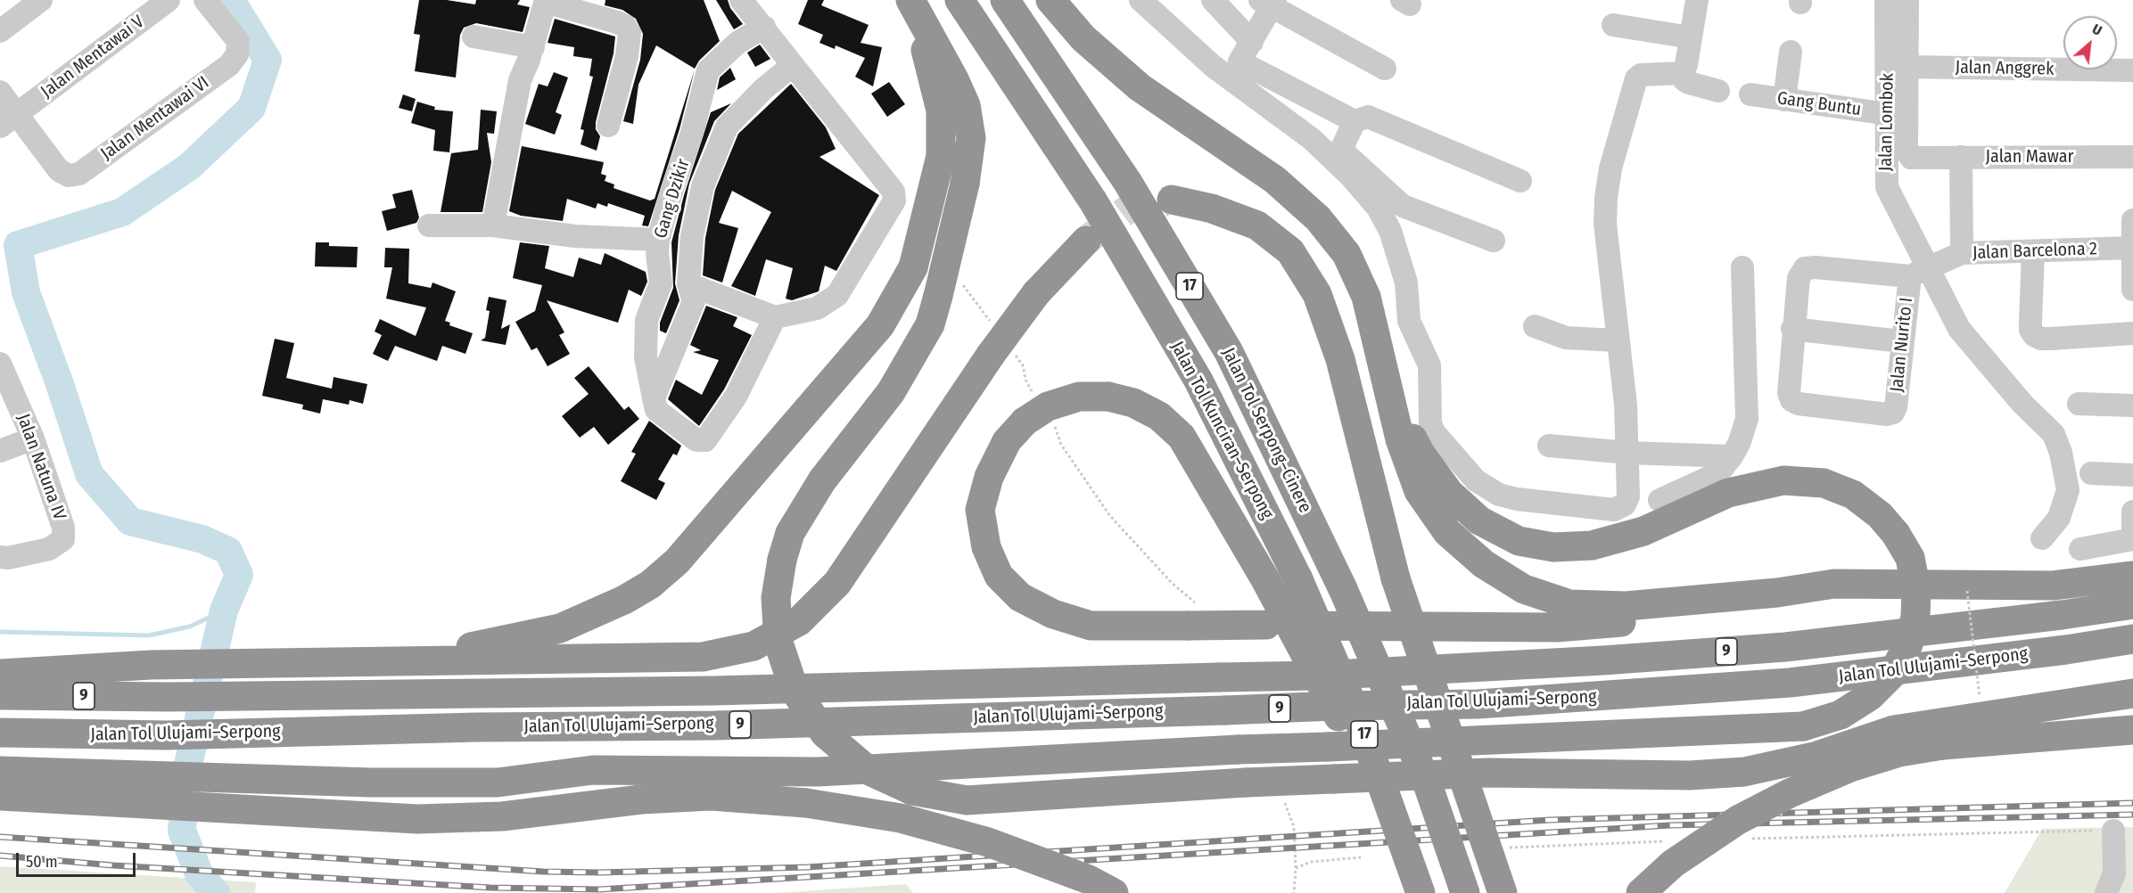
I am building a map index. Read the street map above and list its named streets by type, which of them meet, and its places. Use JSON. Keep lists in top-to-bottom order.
{
  "streets": {
    "highway": [
      "17",
      "Jalan Tol Kunciran–Serpong",
      "Jalan Tol Serpong–Cinere",
      "9",
      "Jalan Tol Ulujami–Serpong"
    ],
    "street": [
      "Jalan Mentawai V",
      "Jalan Anggrek",
      "Gang Buntu",
      "Jalan Mentawai VI",
      "Jalan Lombok",
      "Jalan Mawar",
      "Gang Dzikir",
      "Jalan Barcelona 2",
      "Jalan Nurito I",
      "Jalan Natuna IV"
    ]
  },
  "crossings": [
    ["Jalan Mentawai V", "Jalan Mentawai VI"],
    ["Jalan Anggrek", "Jalan Mawar"],
    ["Gang Buntu", "Jalan Lombok"],
    ["Jalan Lombok", "Jalan Barcelona 2"],
    ["Jalan Lombok", "Jalan Nurito I"],
    ["Jalan Barcelona 2", "Jalan Nurito I"]
  ],
  "scale_bar": "50 m",
  "north": "top right"
}
